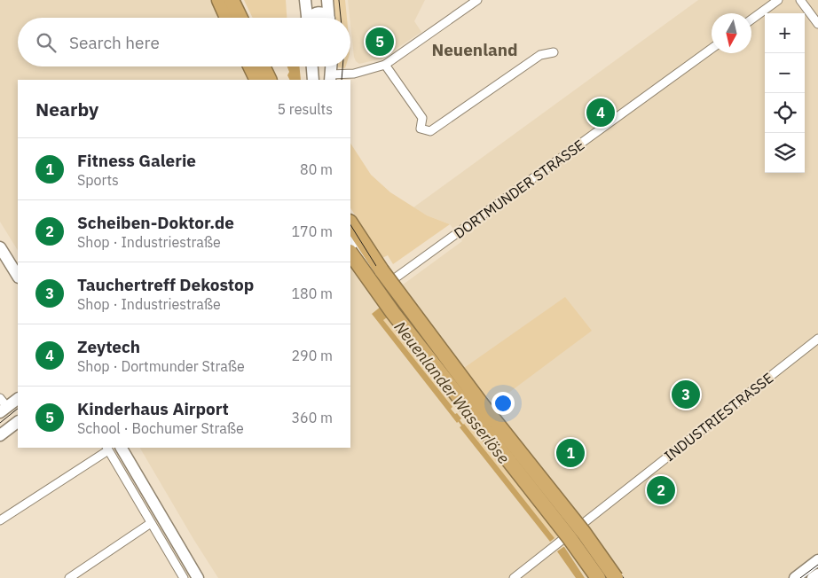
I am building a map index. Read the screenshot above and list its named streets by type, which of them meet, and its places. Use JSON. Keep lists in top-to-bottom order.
{
  "streets": {
    "street": ["DORTMUNDER STRASSE", "INDUSTRIESTRASSE"]
  },
  "districts": ["Neuenland"],
  "water": ["Neuenlander Wasserlöse"],
  "north": "bottom",
  "page": {
    "map_buttons": ["+", "−"],
    "search": "Search here",
    "pins": [
      "5",
      "4",
      "3",
      "1",
      "2"
    ],
    "heading": ["Nearby", "5 results"],
    "list": [
      {
        "mark": "1",
        "name": "Fitness Galerie",
        "note": "Sports",
        "value": "80 m"
      },
      {
        "mark": "2",
        "name": "Scheiben-Doktor.de",
        "note": "Shop · Industriestraße",
        "value": "170 m"
      },
      {
        "mark": "3",
        "name": "Tauchertreff Dekostop",
        "note": "Shop · Industriestraße",
        "value": "180 m"
      },
      {
        "mark": "4",
        "name": "Zeytech",
        "note": "Shop · Dortmunder Straße",
        "value": "290 m"
      },
      {
        "mark": "5",
        "name": "Kinderhaus Airport",
        "note": "School · Bochumer Straße",
        "value": "360 m"
      }
    ]
  }
}
